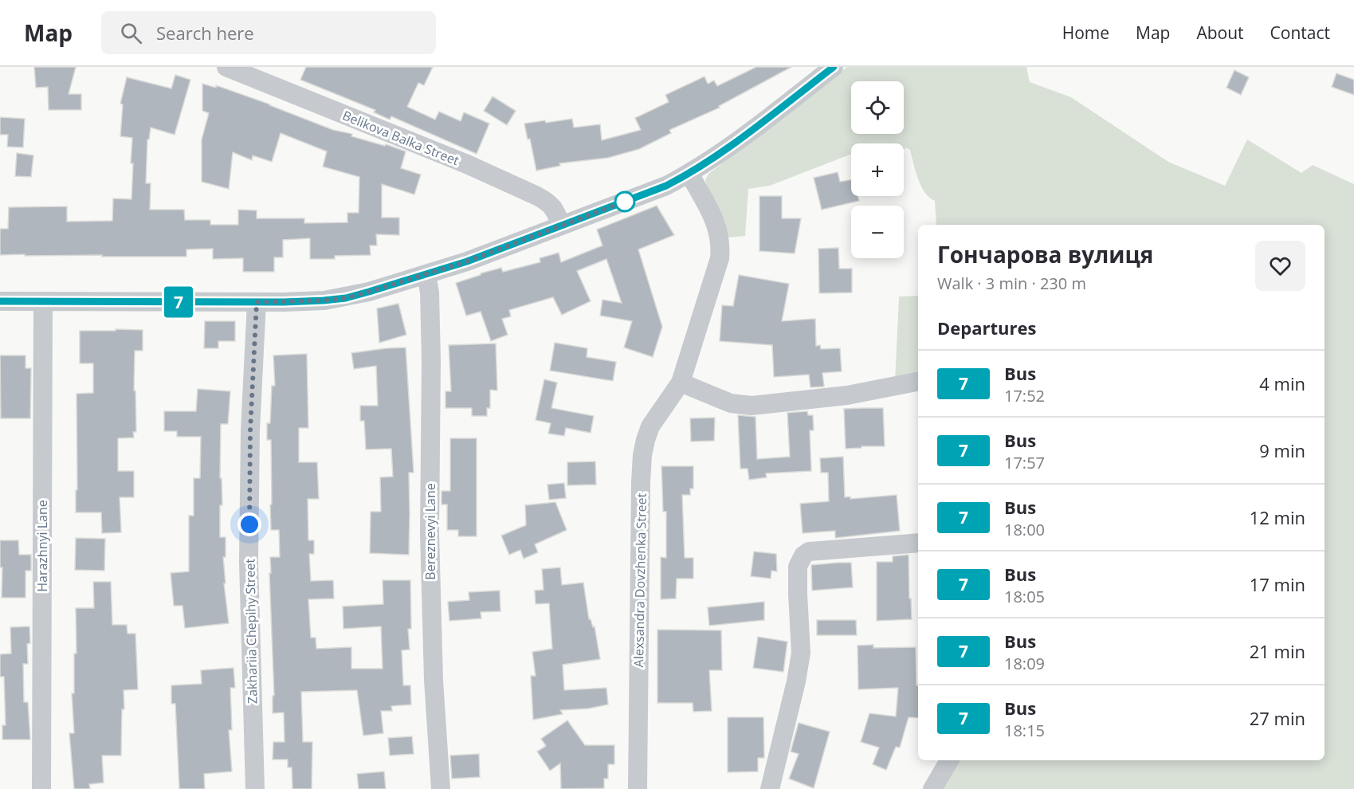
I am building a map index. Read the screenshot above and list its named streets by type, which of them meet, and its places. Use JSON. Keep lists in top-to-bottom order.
{
  "streets": {
    "street": [
      "Belikova Balka Street",
      "Bereznevyi Lane",
      "Harazhnyi Lane",
      "Alexsandra Dovzhenka Street",
      "Zakhariia Chepihy Street"
    ]
  },
  "lines": ["bus line 7"],
  "page": {
    "header": "Map",
    "search": "Search here",
    "nav": [
      "Home",
      "Map",
      "About",
      "Contact"
    ],
    "on_map": "7",
    "map_buttons": ["+", "−"],
    "heading": [
      ["Гончарова вулиця", "Walk · 3 min · 230 m"],
      "Departures"
    ],
    "list": [
      {
        "mark": "7",
        "name": "Bus",
        "note": "17:52",
        "value": "4 min"
      },
      {
        "mark": "7",
        "name": "Bus",
        "note": "17:57",
        "value": "9 min"
      },
      {
        "mark": "7",
        "name": "Bus",
        "note": "18:00",
        "value": "12 min"
      },
      {
        "mark": "7",
        "name": "Bus",
        "note": "18:05",
        "value": "17 min"
      },
      {
        "mark": "7",
        "name": "Bus",
        "note": "18:09",
        "value": "21 min"
      },
      {
        "mark": "7",
        "name": "Bus",
        "note": "18:15",
        "value": "27 min"
      }
    ]
  }
}
